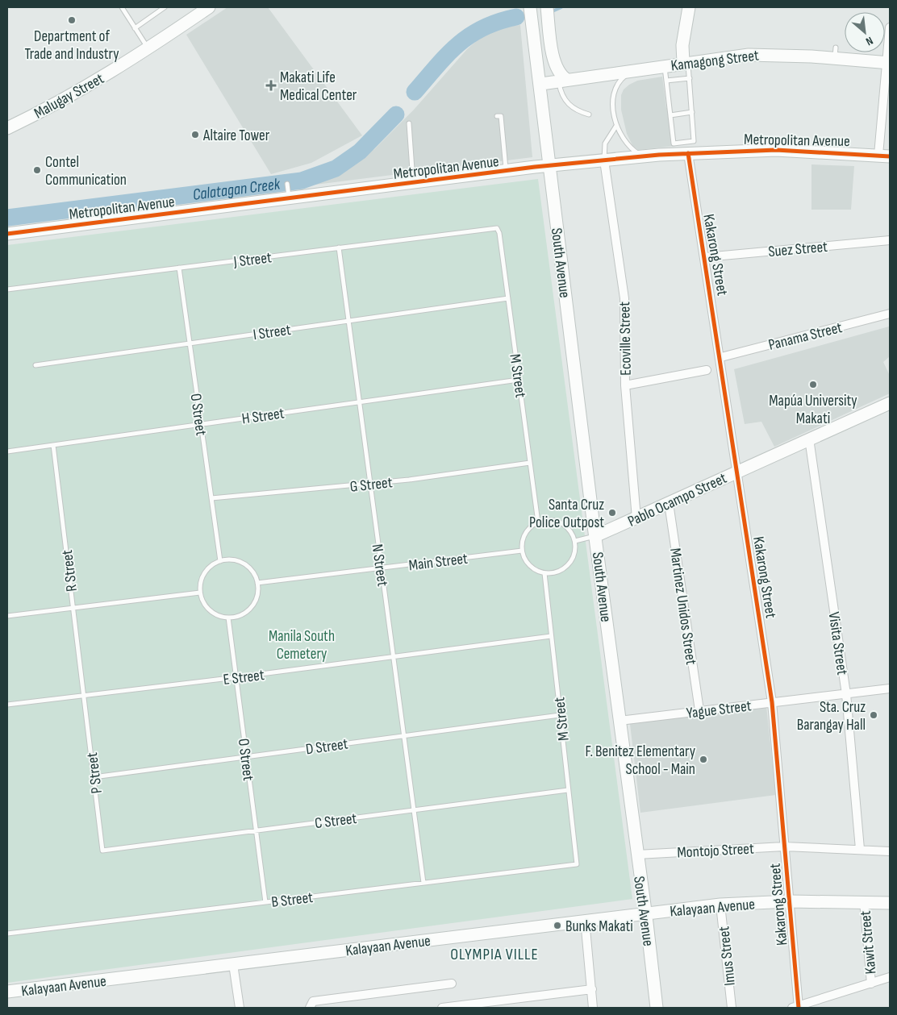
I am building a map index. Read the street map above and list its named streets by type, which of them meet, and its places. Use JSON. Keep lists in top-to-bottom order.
{
  "streets": {
    "main road": [
      "Kamagong Street",
      "Malugay Street",
      "Metropolitan Avenue",
      "South Avenue",
      "Pablo Ocampo Street",
      "Kalayaan Avenue"
    ],
    "street": [
      "Suez Street",
      "Kakarong Street",
      "Panama Street",
      "Ecoville Street",
      "Martinez Unidos Street",
      "Visita Street",
      "Yague Street",
      "Montojo Street",
      "Kawit Street",
      "Imus Street"
    ],
    "lane": [
      "J Street",
      "I Street",
      "M Street",
      "O Street",
      "H Street",
      "G Street",
      "Main Street",
      "N Street",
      "R Street",
      "E Street",
      "D Street",
      "P Street",
      "C Street",
      "B Street"
    ]
  },
  "crossings": [
    ["Kamagong Street", "South Avenue"],
    ["Metropolitan Avenue", "Kakarong Street"],
    ["Metropolitan Avenue", "South Avenue"],
    ["Metropolitan Avenue", "Ecoville Street"],
    ["Suez Street", "Kakarong Street"],
    ["Kakarong Street", "Panama Street"],
    ["Kakarong Street", "Pablo Ocampo Street"],
    ["Kakarong Street", "Yague Street"],
    ["Kakarong Street", "Montojo Street"],
    ["Kakarong Street", "Kalayaan Avenue"],
    ["J Street", "M Street"],
    ["J Street", "O Street"],
    ["J Street", "N Street"],
    ["South Avenue", "Pablo Ocampo Street"],
    ["South Avenue", "Yague Street"],
    ["South Avenue", "Montojo Street"],
    ["South Avenue", "Kalayaan Avenue"],
    ["I Street", "M Street"],
    ["I Street", "O Street"],
    ["I Street", "N Street"],
    ["Ecoville Street", "Pablo Ocampo Street"],
    ["M Street", "H Street"],
    ["M Street", "G Street"],
    ["M Street", "Main Street"],
    ["M Street", "E Street"],
    ["M Street", "D Street"],
    ["M Street", "C Street"],
    ["M Street", "B Street"],
    ["O Street", "H Street"],
    ["O Street", "G Street"],
    ["O Street", "Main Street"],
    ["O Street", "E Street"],
    ["O Street", "D Street"],
    ["O Street", "C Street"],
    ["O Street", "B Street"],
    ["H Street", "N Street"],
    ["H Street", "R Street"],
    ["G Street", "N Street"],
    ["Pablo Ocampo Street", "Martinez Unidos Street"],
    ["Pablo Ocampo Street", "Visita Street"],
    ["Main Street", "N Street"],
    ["N Street", "E Street"],
    ["N Street", "D Street"],
    ["N Street", "C Street"],
    ["N Street", "B Street"],
    ["R Street", "E Street"],
    ["R Street", "P Street"],
    ["Martinez Unidos Street", "Yague Street"],
    ["Visita Street", "Yague Street"],
    ["Visita Street", "Montojo Street"],
    ["E Street", "P Street"],
    ["D Street", "P Street"],
    ["P Street", "C Street"],
    ["Kalayaan Avenue", "Kawit Street"],
    ["Kalayaan Avenue", "Imus Street"]
  ],
  "districts": ["OLYMPIA VILLE"],
  "water": ["Calatagan Creek"],
  "parks": ["Manila South Cemetery"],
  "places": {
    "other": [
      "Department of Trade and Industry",
      "Altaire Tower",
      "Contel Communication",
      "Mapúa University Makati",
      "Santa Cruz Police Outpost",
      "Sta. Cruz Barangay Hall",
      "F. Benitez Elementary School - Main",
      "Bunks Makati"
    ],
    "health": ["Makati Life Medical Center"]
  },
  "north": "bottom right"
}
